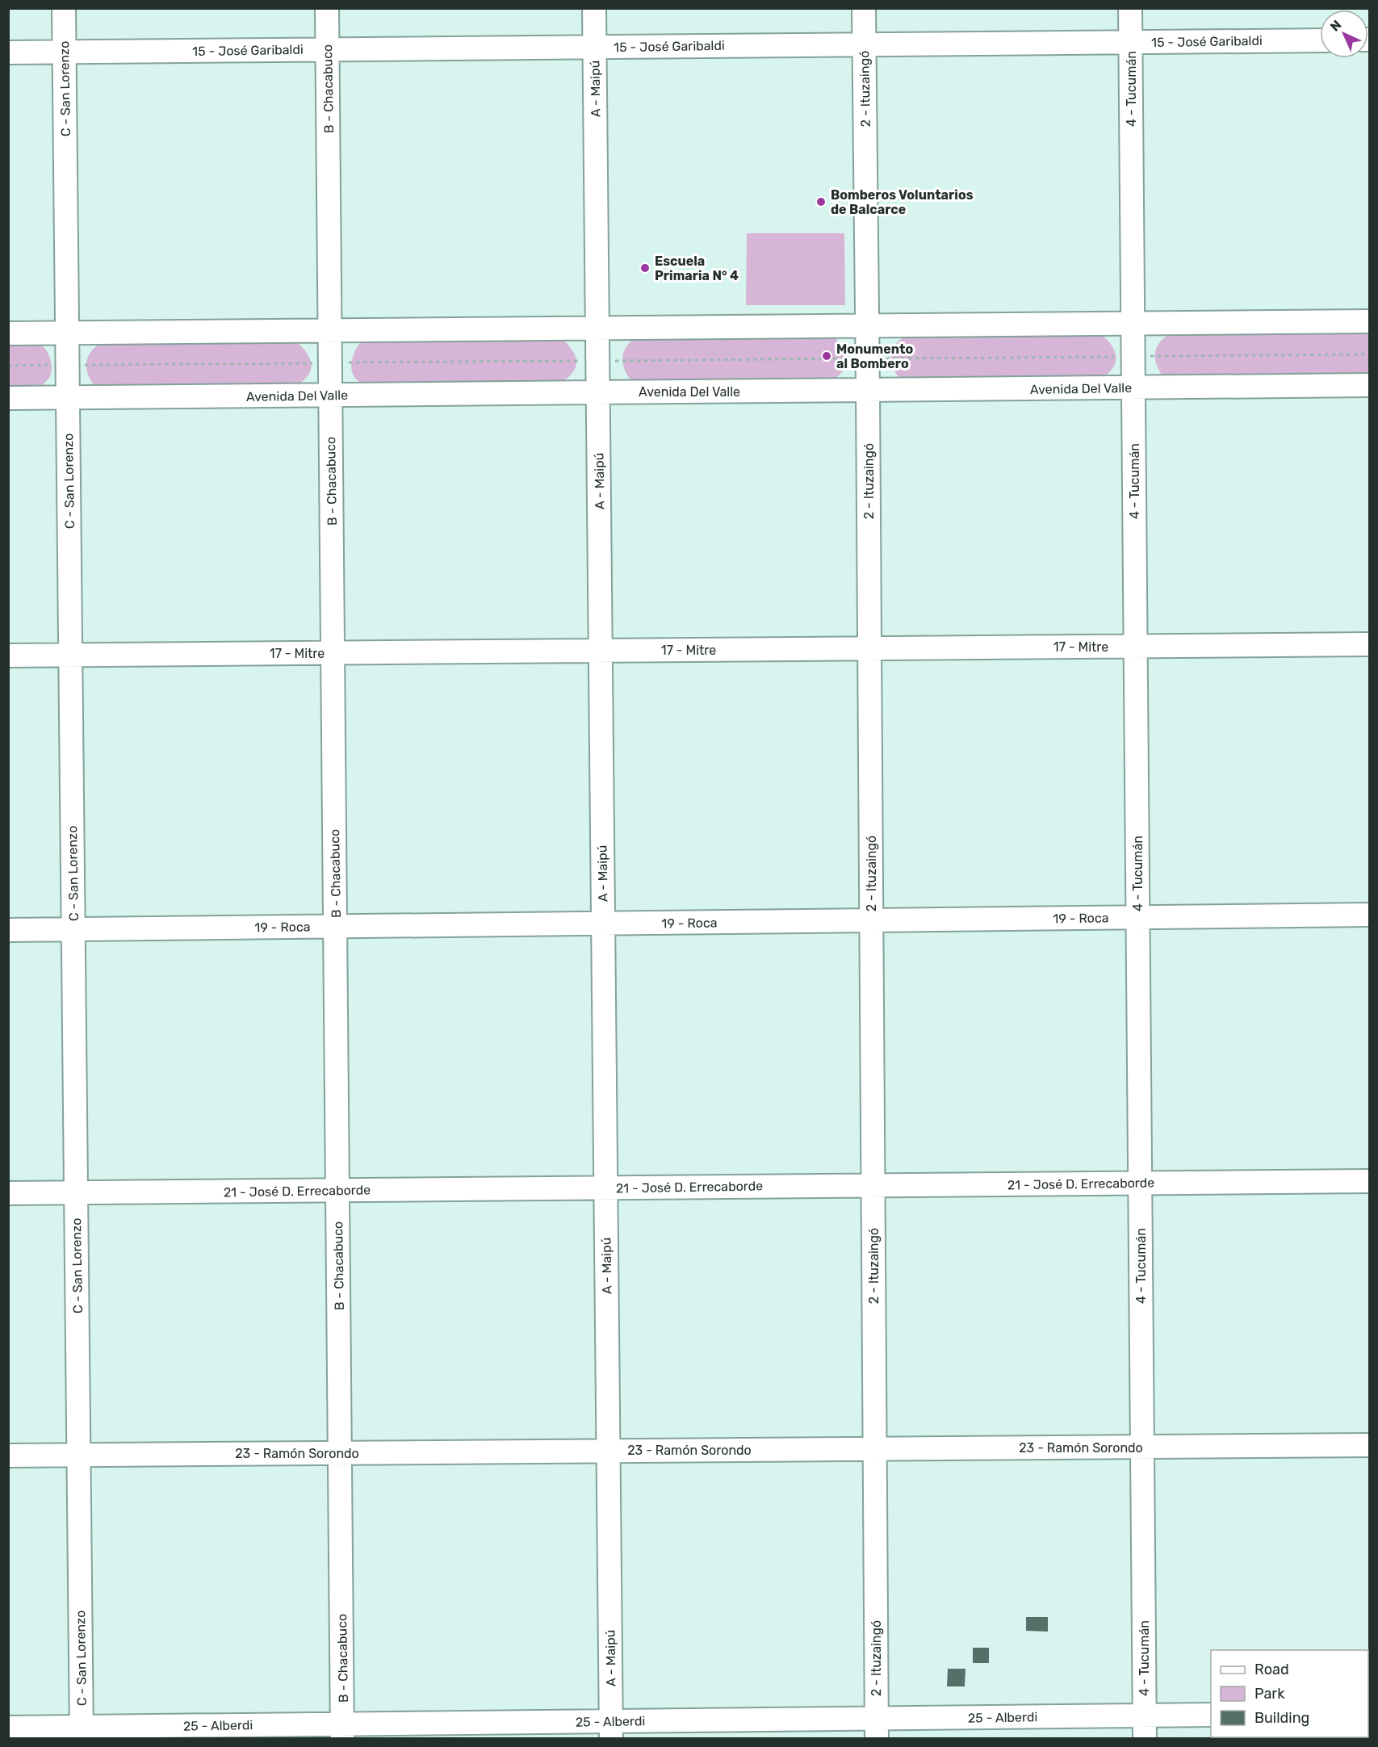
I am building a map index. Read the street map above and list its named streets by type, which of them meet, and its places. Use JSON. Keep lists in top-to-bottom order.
{
  "streets": {
    "street": [
      "15 - José Garibaldi",
      "C - San Lorenzo",
      "B - Chacabuco",
      "A - Maipú",
      "2 - Ituzaingó",
      "4 - Tucumán",
      "Avenida Del Valle",
      "17 - Mitre",
      "19 - Roca",
      "21 - José D. Errecaborde",
      "23 - Ramón Sorondo",
      "25 - Alberdi"
    ]
  },
  "crossings": [
    ["15 - José Garibaldi", "C - San Lorenzo"],
    ["15 - José Garibaldi", "B - Chacabuco"],
    ["15 - José Garibaldi", "A - Maipú"],
    ["15 - José Garibaldi", "2 - Ituzaingó"],
    ["15 - José Garibaldi", "4 - Tucumán"],
    ["C - San Lorenzo", "Avenida Del Valle"],
    ["C - San Lorenzo", "17 - Mitre"],
    ["C - San Lorenzo", "19 - Roca"],
    ["C - San Lorenzo", "21 - José D. Errecaborde"],
    ["C - San Lorenzo", "23 - Ramón Sorondo"],
    ["C - San Lorenzo", "25 - Alberdi"],
    ["B - Chacabuco", "Avenida Del Valle"],
    ["B - Chacabuco", "17 - Mitre"],
    ["B - Chacabuco", "19 - Roca"],
    ["B - Chacabuco", "21 - José D. Errecaborde"],
    ["B - Chacabuco", "23 - Ramón Sorondo"],
    ["B - Chacabuco", "25 - Alberdi"],
    ["A - Maipú", "Avenida Del Valle"],
    ["A - Maipú", "17 - Mitre"],
    ["A - Maipú", "19 - Roca"],
    ["A - Maipú", "21 - José D. Errecaborde"],
    ["A - Maipú", "23 - Ramón Sorondo"],
    ["A - Maipú", "25 - Alberdi"],
    ["2 - Ituzaingó", "Avenida Del Valle"],
    ["2 - Ituzaingó", "17 - Mitre"],
    ["2 - Ituzaingó", "19 - Roca"],
    ["2 - Ituzaingó", "21 - José D. Errecaborde"],
    ["2 - Ituzaingó", "23 - Ramón Sorondo"],
    ["2 - Ituzaingó", "25 - Alberdi"],
    ["4 - Tucumán", "Avenida Del Valle"],
    ["4 - Tucumán", "17 - Mitre"],
    ["4 - Tucumán", "19 - Roca"],
    ["4 - Tucumán", "21 - José D. Errecaborde"],
    ["4 - Tucumán", "23 - Ramón Sorondo"],
    ["4 - Tucumán", "25 - Alberdi"]
  ],
  "places": ["Bomberos Voluntarios de Balcarce", "Escuela Primaria N° 4", "Monumento al Bombero"],
  "legend": ["Road", "Park", "Building"],
  "north": "top left"
}
